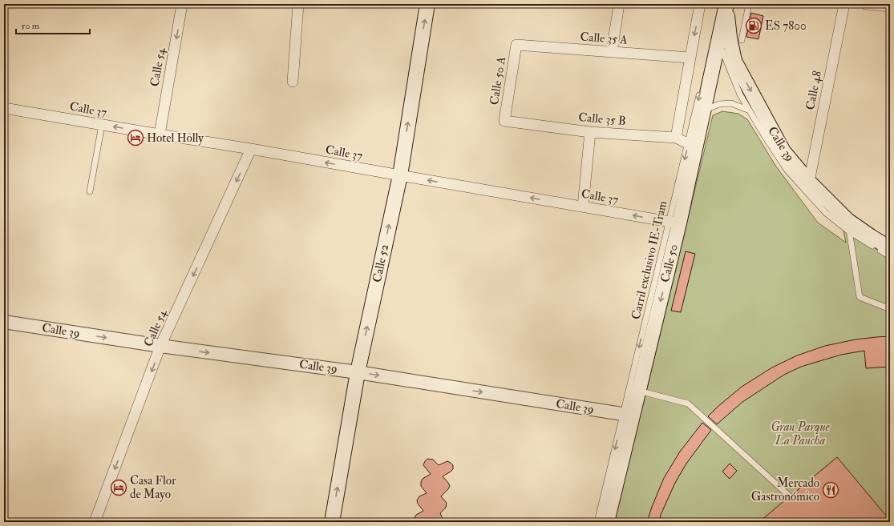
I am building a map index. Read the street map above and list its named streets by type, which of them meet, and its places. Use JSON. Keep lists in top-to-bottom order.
{
  "streets": {
    "main road": ["Calle 39", "Calle 52", "Calle 50"],
    "street": [
      "Calle 35 A",
      "Calle 54",
      "Calle 50 A",
      "Calle 48",
      "Calle 37",
      "Calle 35 B"
    ],
    "lane": ["Carril exclusivo IE-Tram"]
  },
  "crossings": [
    ["Calle 35 A", "Calle 50 A"],
    ["Calle 54", "Calle 37"],
    ["Calle 54", "Calle 39"],
    ["Calle 50 A", "Calle 35 B"],
    ["Calle 48", "Calle 39"],
    ["Calle 37", "Carril exclusivo IE-Tram"],
    ["Calle 37", "Calle 52"],
    ["Calle 37", "Calle 50"],
    ["Calle 35 B", "Calle 50"],
    ["Calle 39", "Carril exclusivo IE-Tram"],
    ["Calle 39", "Calle 52"],
    ["Calle 39", "Calle 50"],
    ["Carril exclusivo IE-Tram", "Calle 50"]
  ],
  "one_way": [
    "Calle 54",
    "Calle 37",
    "Calle 39",
    "Carril exclusivo IE-Tram",
    "Calle 52",
    "Calle 50"
  ],
  "parks": ["Gran Parque La Pancha"],
  "places": {
    "fuel station": ["ES 7800"],
    "hotel": ["Hotel Holly", "Casa Flor de Mayo"],
    "restaurant": ["Mercado Gastronómico"]
  },
  "scale_bar": "50 m"
}
